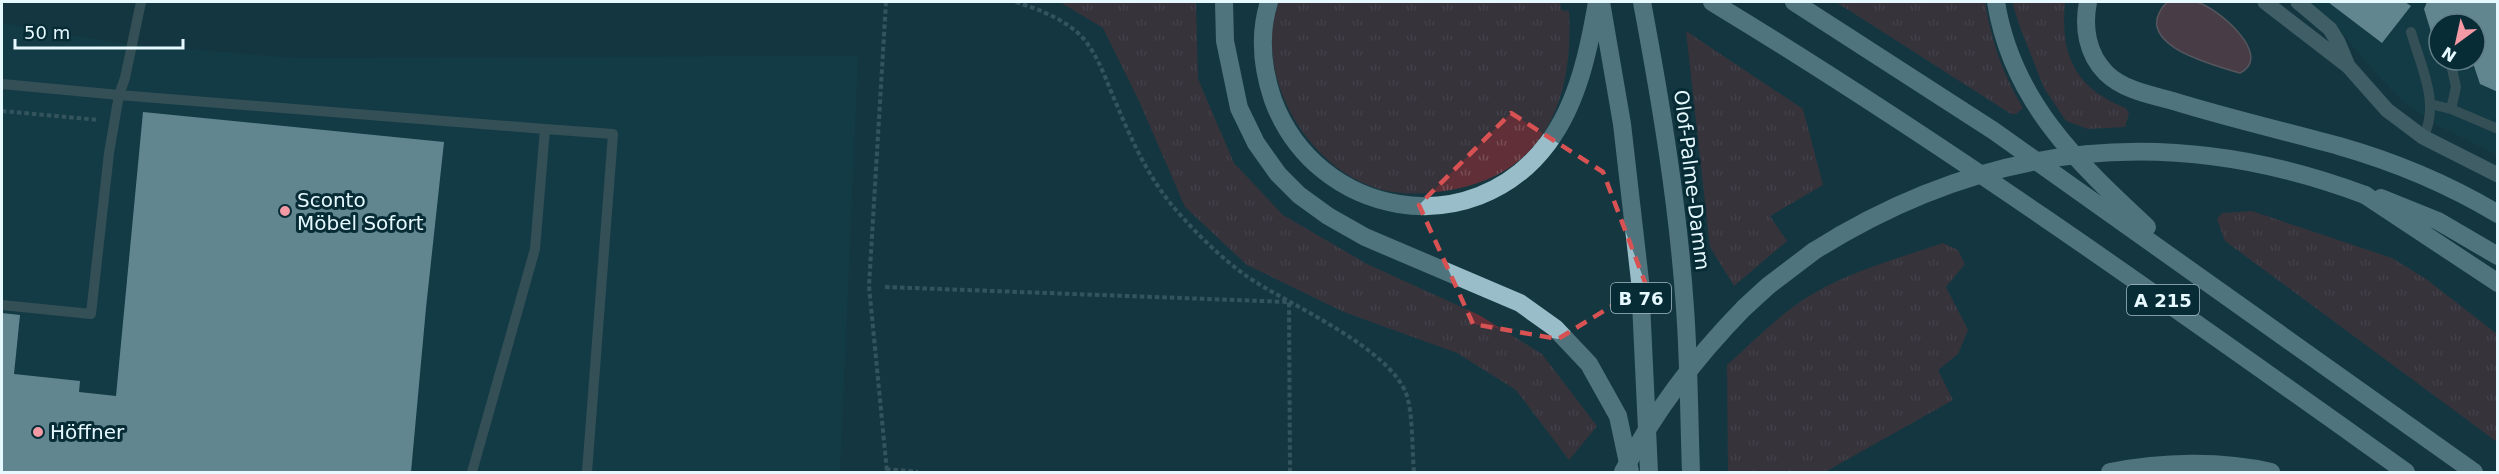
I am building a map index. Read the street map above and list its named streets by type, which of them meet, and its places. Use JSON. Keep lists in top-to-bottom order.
{
  "streets": {
    "highway": ["Olof-Palme-Damm", "B 76", "A 215"]
  },
  "places": ["Sconto Möbel Sofort", "Höffner"],
  "scale_bar": "50 m",
  "north": "bottom left"
}
